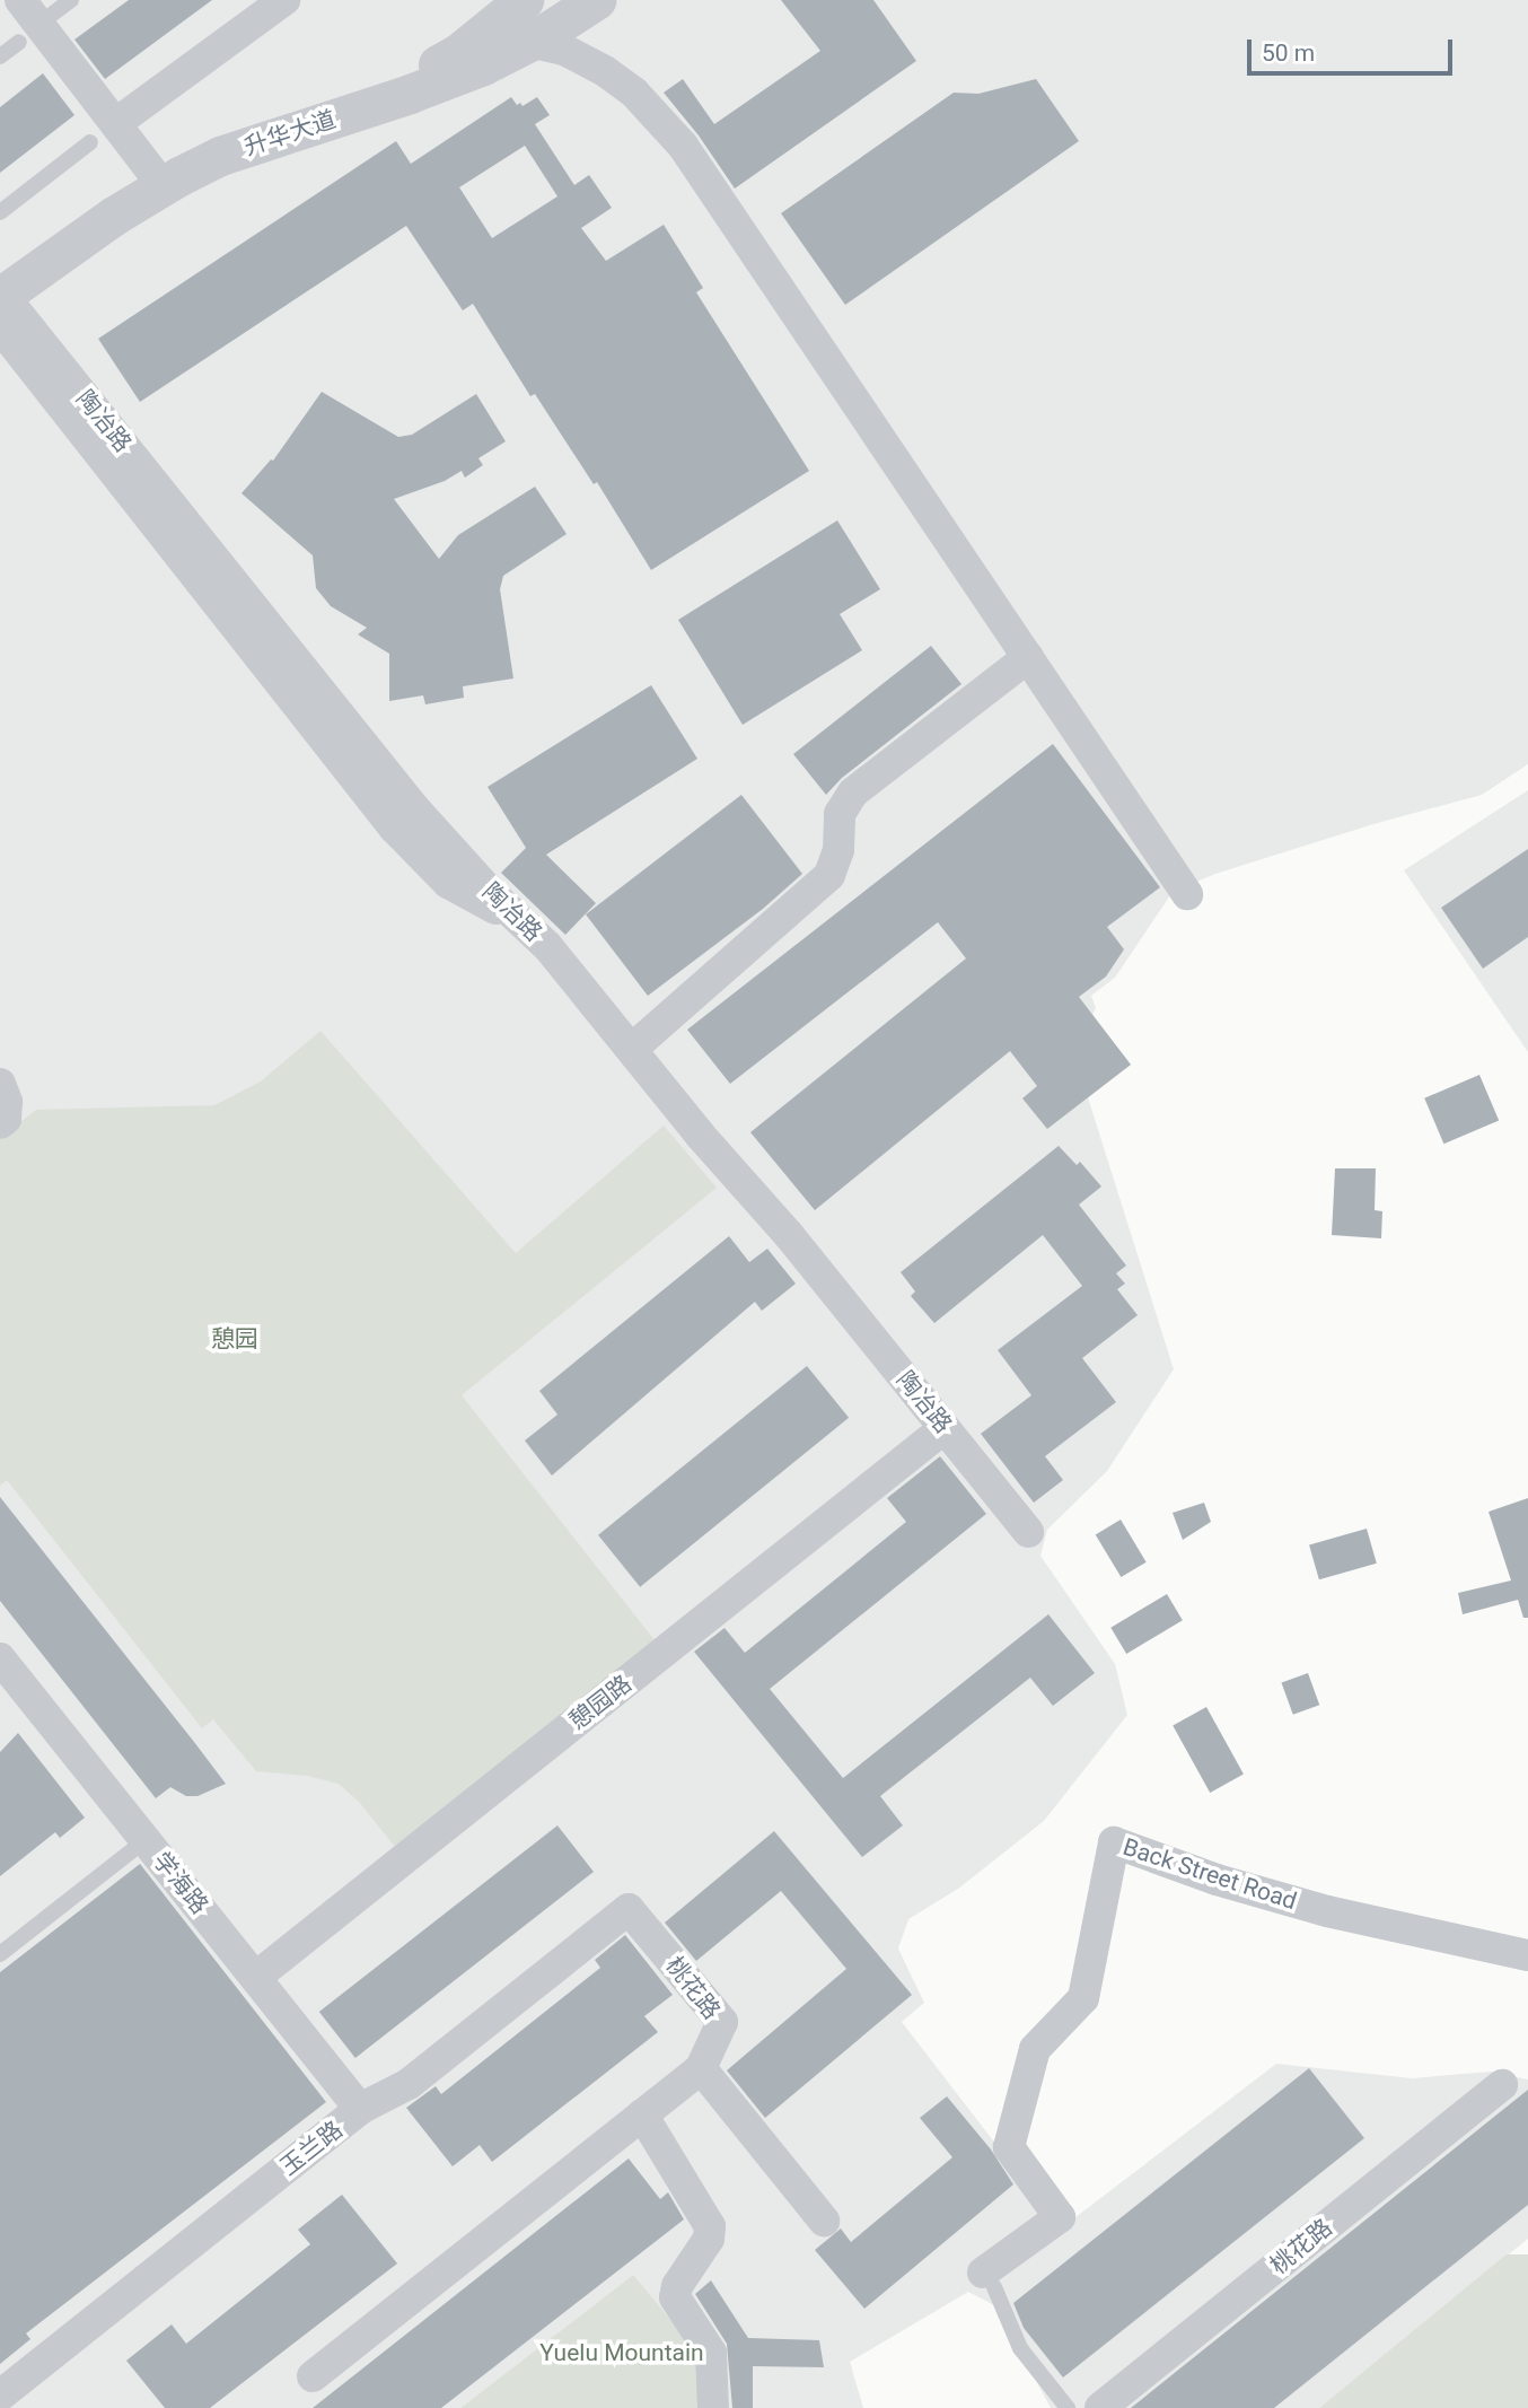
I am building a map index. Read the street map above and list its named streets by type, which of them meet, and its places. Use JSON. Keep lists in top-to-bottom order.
{
  "streets": {
    "street": [
      "升华大道",
      "陶冶路",
      "憩园路",
      "Back Street Road",
      "学海路",
      "桃花路",
      "玉兰路"
    ]
  },
  "crossings": [
    ["升华大道", "陶冶路"],
    ["陶冶路", "憩园路"],
    ["憩园路", "学海路"],
    ["学海路", "玉兰路"],
    ["桃花路", "玉兰路"]
  ],
  "parks": ["憩园", "Yuelu Mountain"],
  "scale_bar": "50 m"
}
